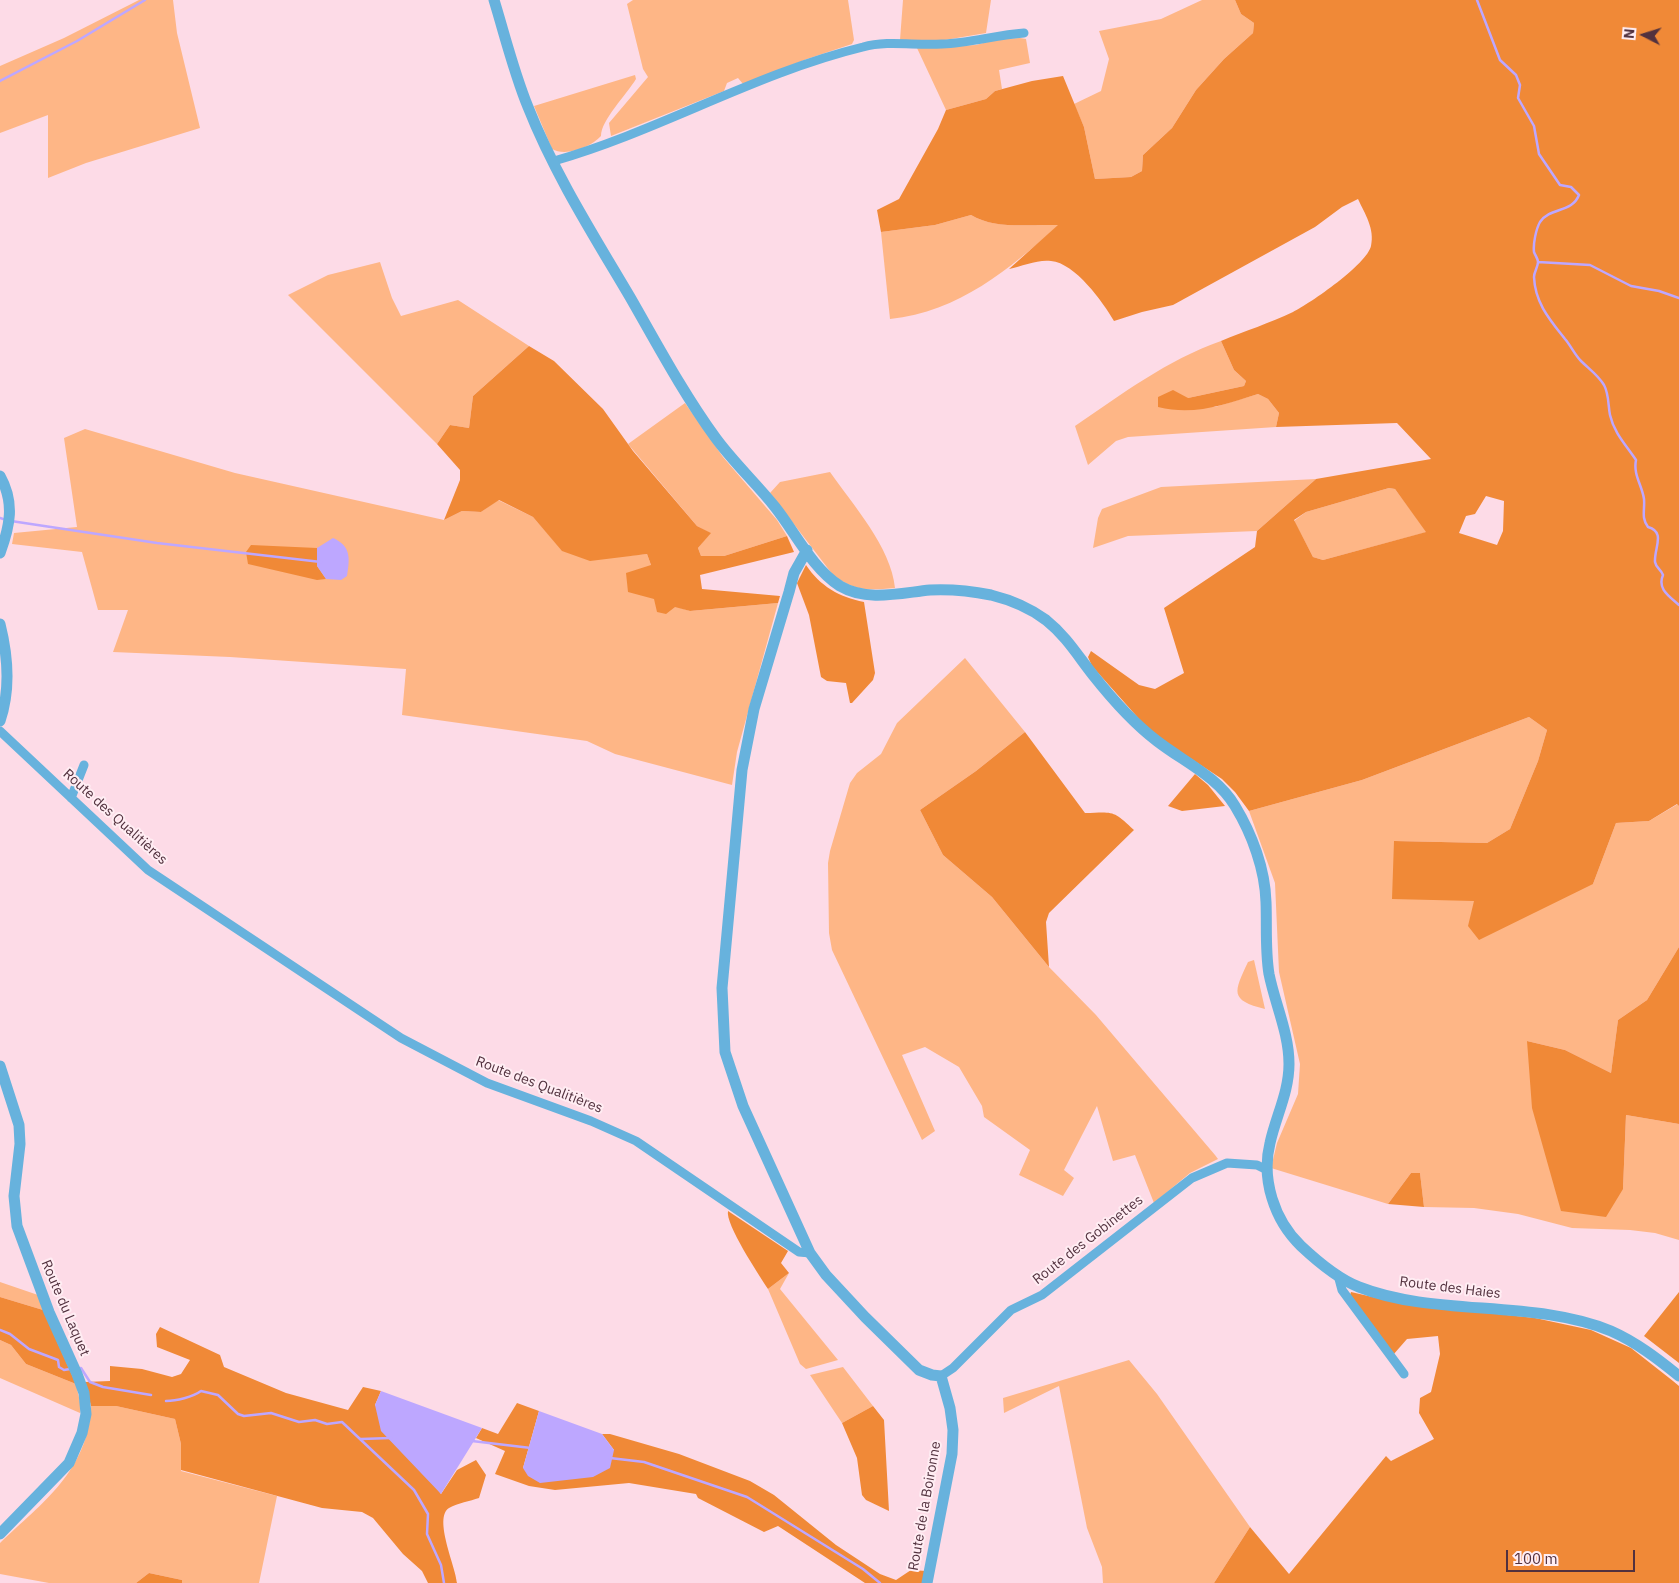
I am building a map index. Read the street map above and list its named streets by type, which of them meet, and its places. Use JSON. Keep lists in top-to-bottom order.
{
  "streets": {
    "street": [
      "Route des Qualitières",
      "Route des Gobinettes",
      "Route des Haies",
      "Route du Laquet",
      "Route de la Boironne"
    ]
  },
  "crossings": [
    ["Route des Gobinettes", "Route des Haies"],
    ["Route des Gobinettes", "Route de la Boironne"]
  ],
  "scale_bar": "100 m",
  "north": "left"
}
